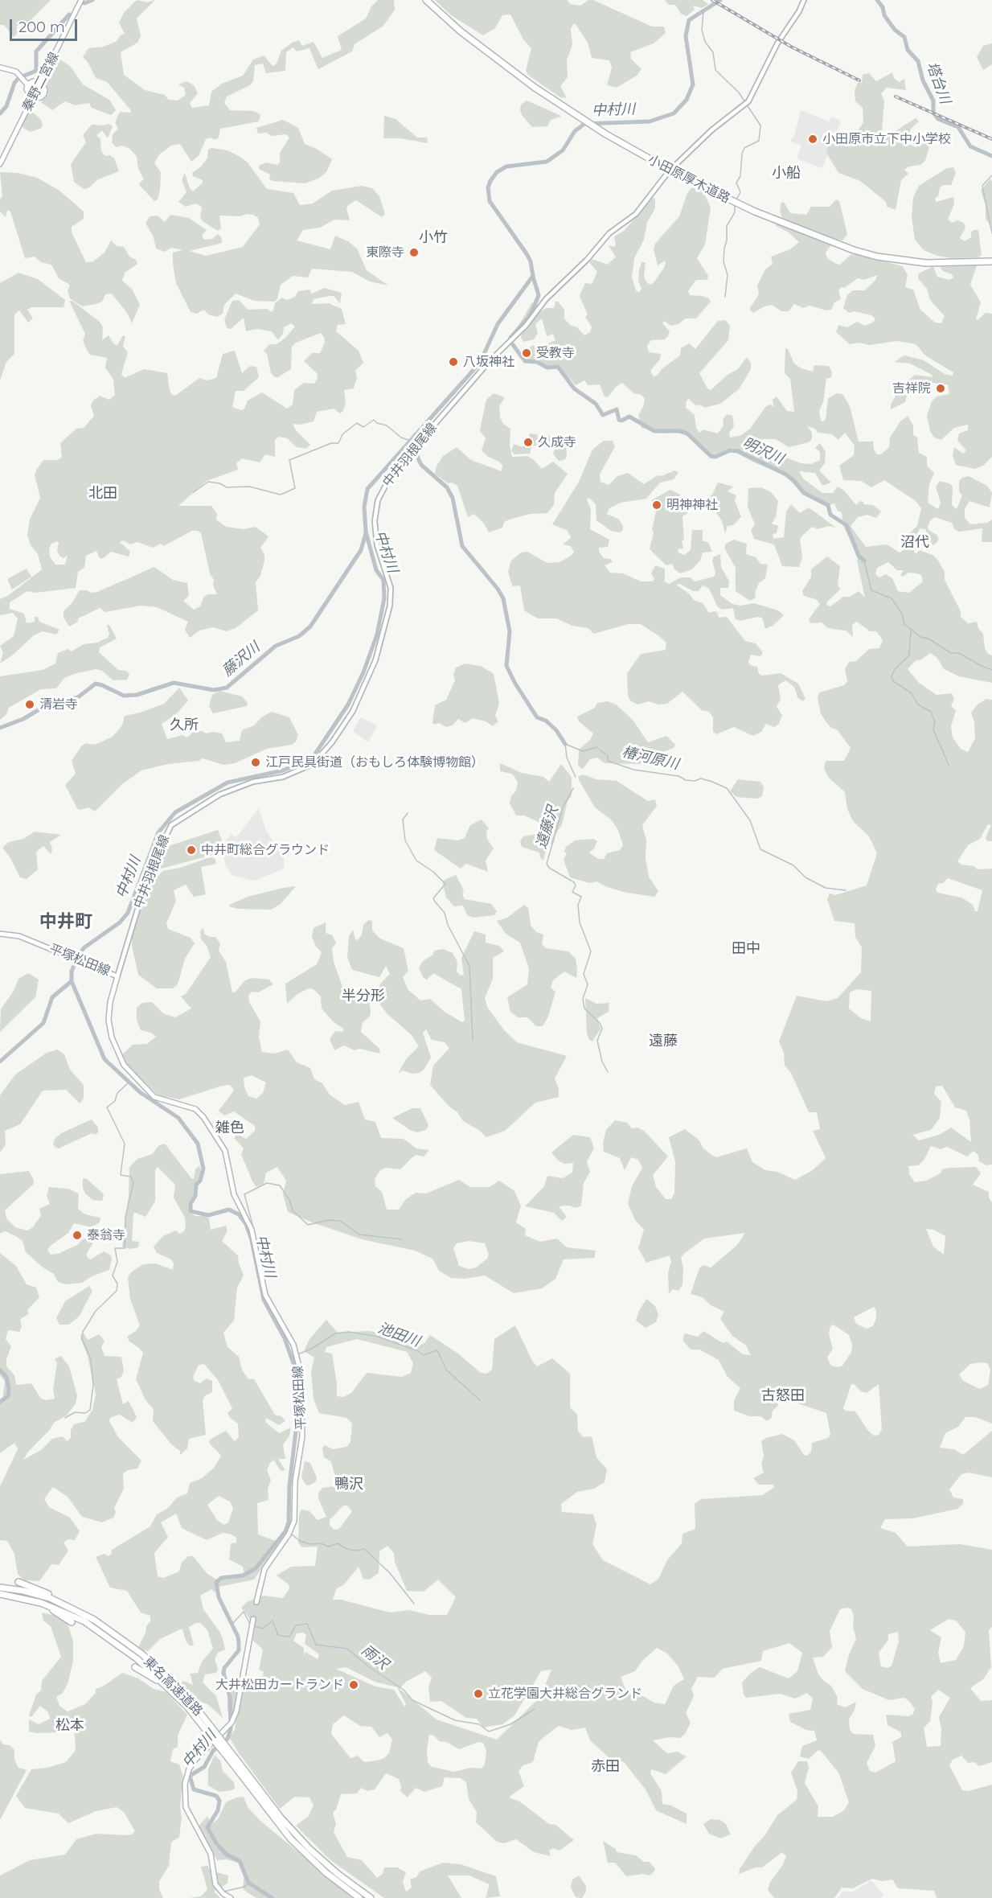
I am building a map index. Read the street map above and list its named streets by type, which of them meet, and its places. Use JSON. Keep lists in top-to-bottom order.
{
  "streets": {
    "highway": ["小田原厚木道路", "東名高速道路"],
    "main road": ["秦野二宮線", "中井羽根尾線", "平塚松田線"]
  },
  "crossings": [
    ["中井羽根尾線", "平塚松田線"]
  ],
  "districts": [
    "小船",
    "小竹",
    "北田",
    "沼代",
    "久所",
    "中井町",
    "田中",
    "半分形",
    "遠藤",
    "雑色",
    "古怒田",
    "鴨沢",
    "松本",
    "赤田"
  ],
  "water": [
    "塔台川",
    "中村川",
    "明沢川",
    "藤沢川",
    "椿河原川",
    "遠藤沢",
    "池田川",
    "雨沢"
  ],
  "places": [
    "小田原市立下中小学校",
    "東際寺",
    "受教寺",
    "八坂神社",
    "吉祥院",
    "久成寺",
    "明神神社",
    "清岩寺",
    "江戸民具街道（おもしろ体験博物館）",
    "中井町総合グラウンド",
    "泰翁寺",
    "大井松田カートランド",
    "立花学園大井総合グランド"
  ],
  "scale_bar": "200 m"
}
